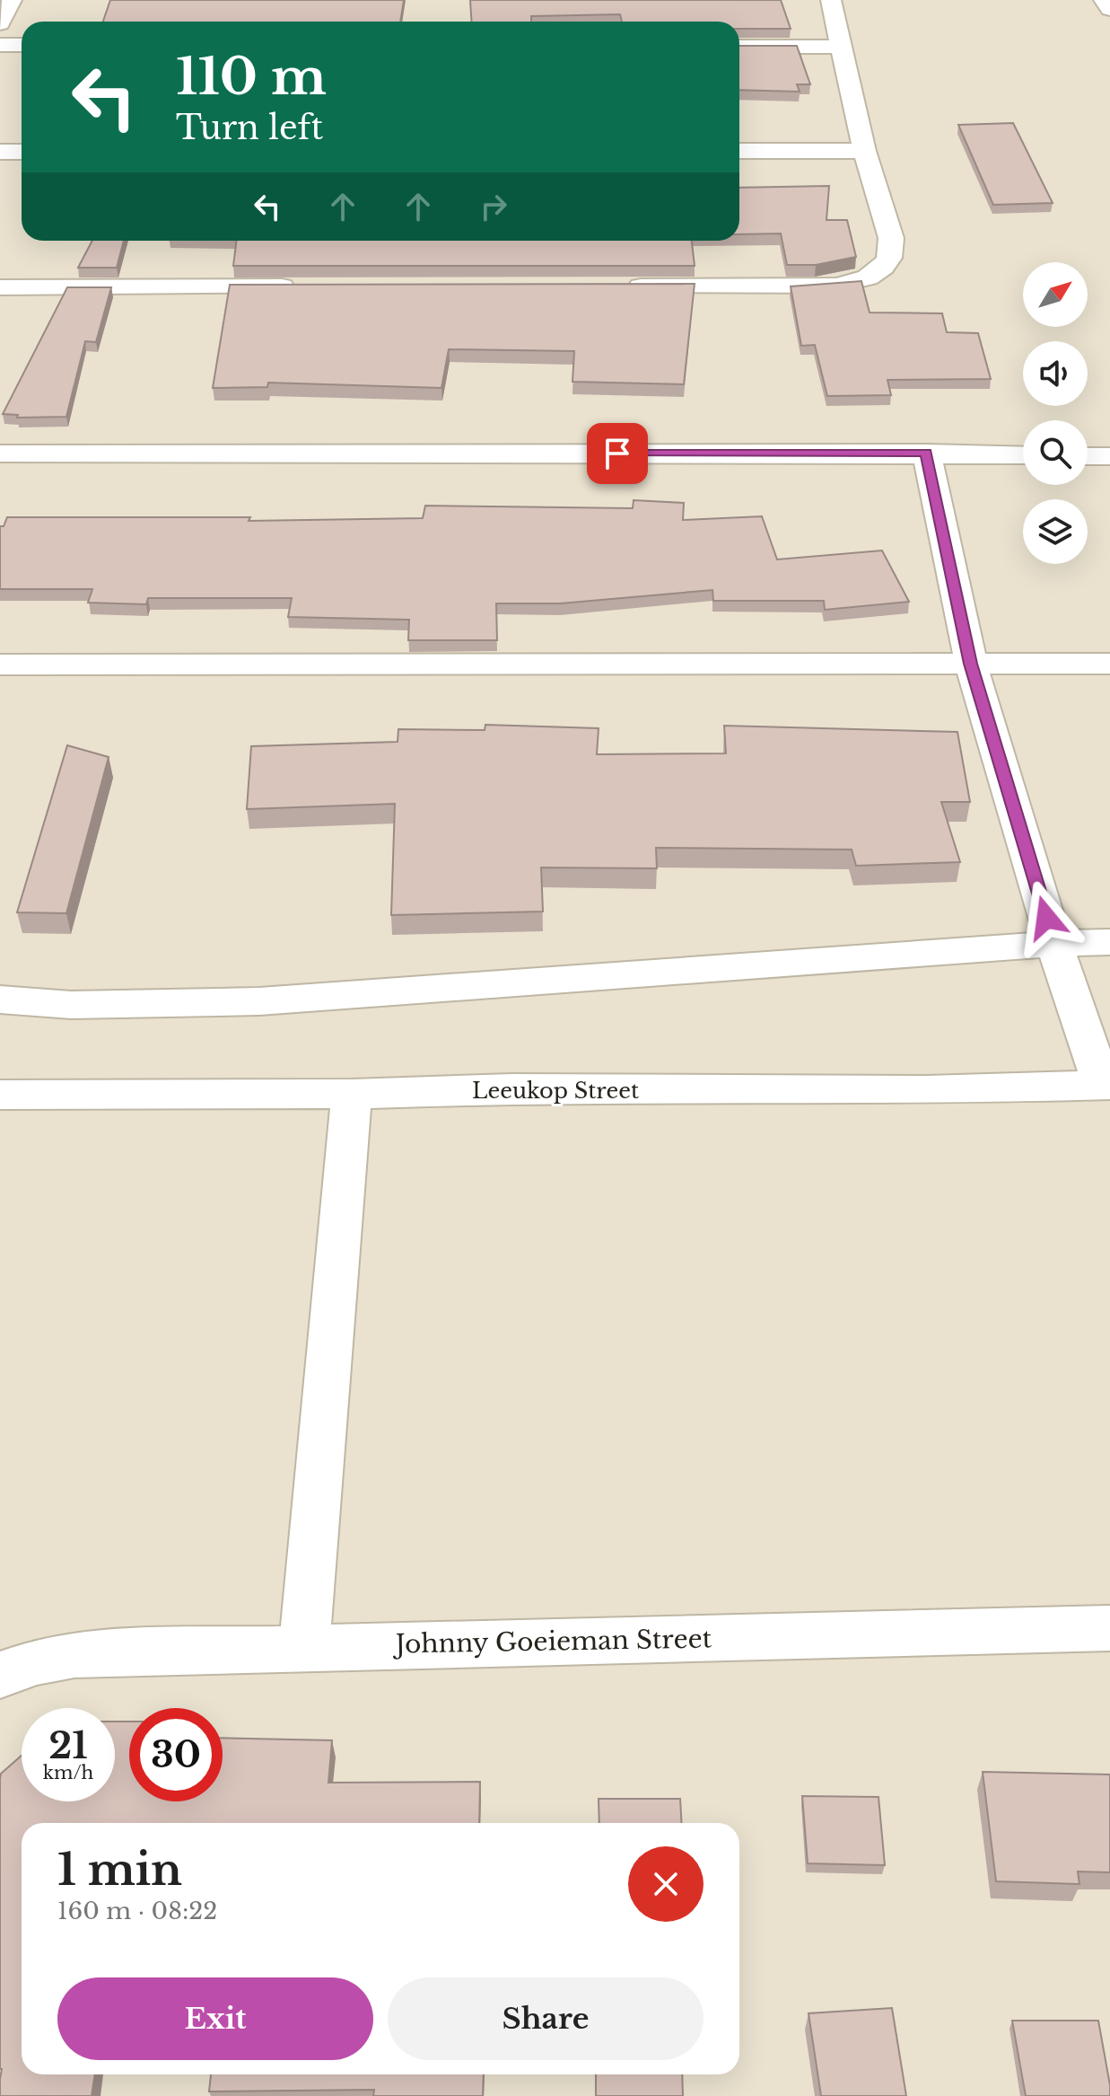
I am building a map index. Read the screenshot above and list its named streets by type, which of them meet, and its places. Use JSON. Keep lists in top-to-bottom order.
{
  "streets": {
    "street": ["Leeukop Street", "Johnny Goeieman Street"]
  },
  "north": "top right",
  "page": {
    "turn": ["110 m", "Turn left"],
    "speed": "21 km/h",
    "limit": "30",
    "heading": ["1 min", "160 m · 08:22"],
    "buttons": ["Exit", "Share"]
  }
}
